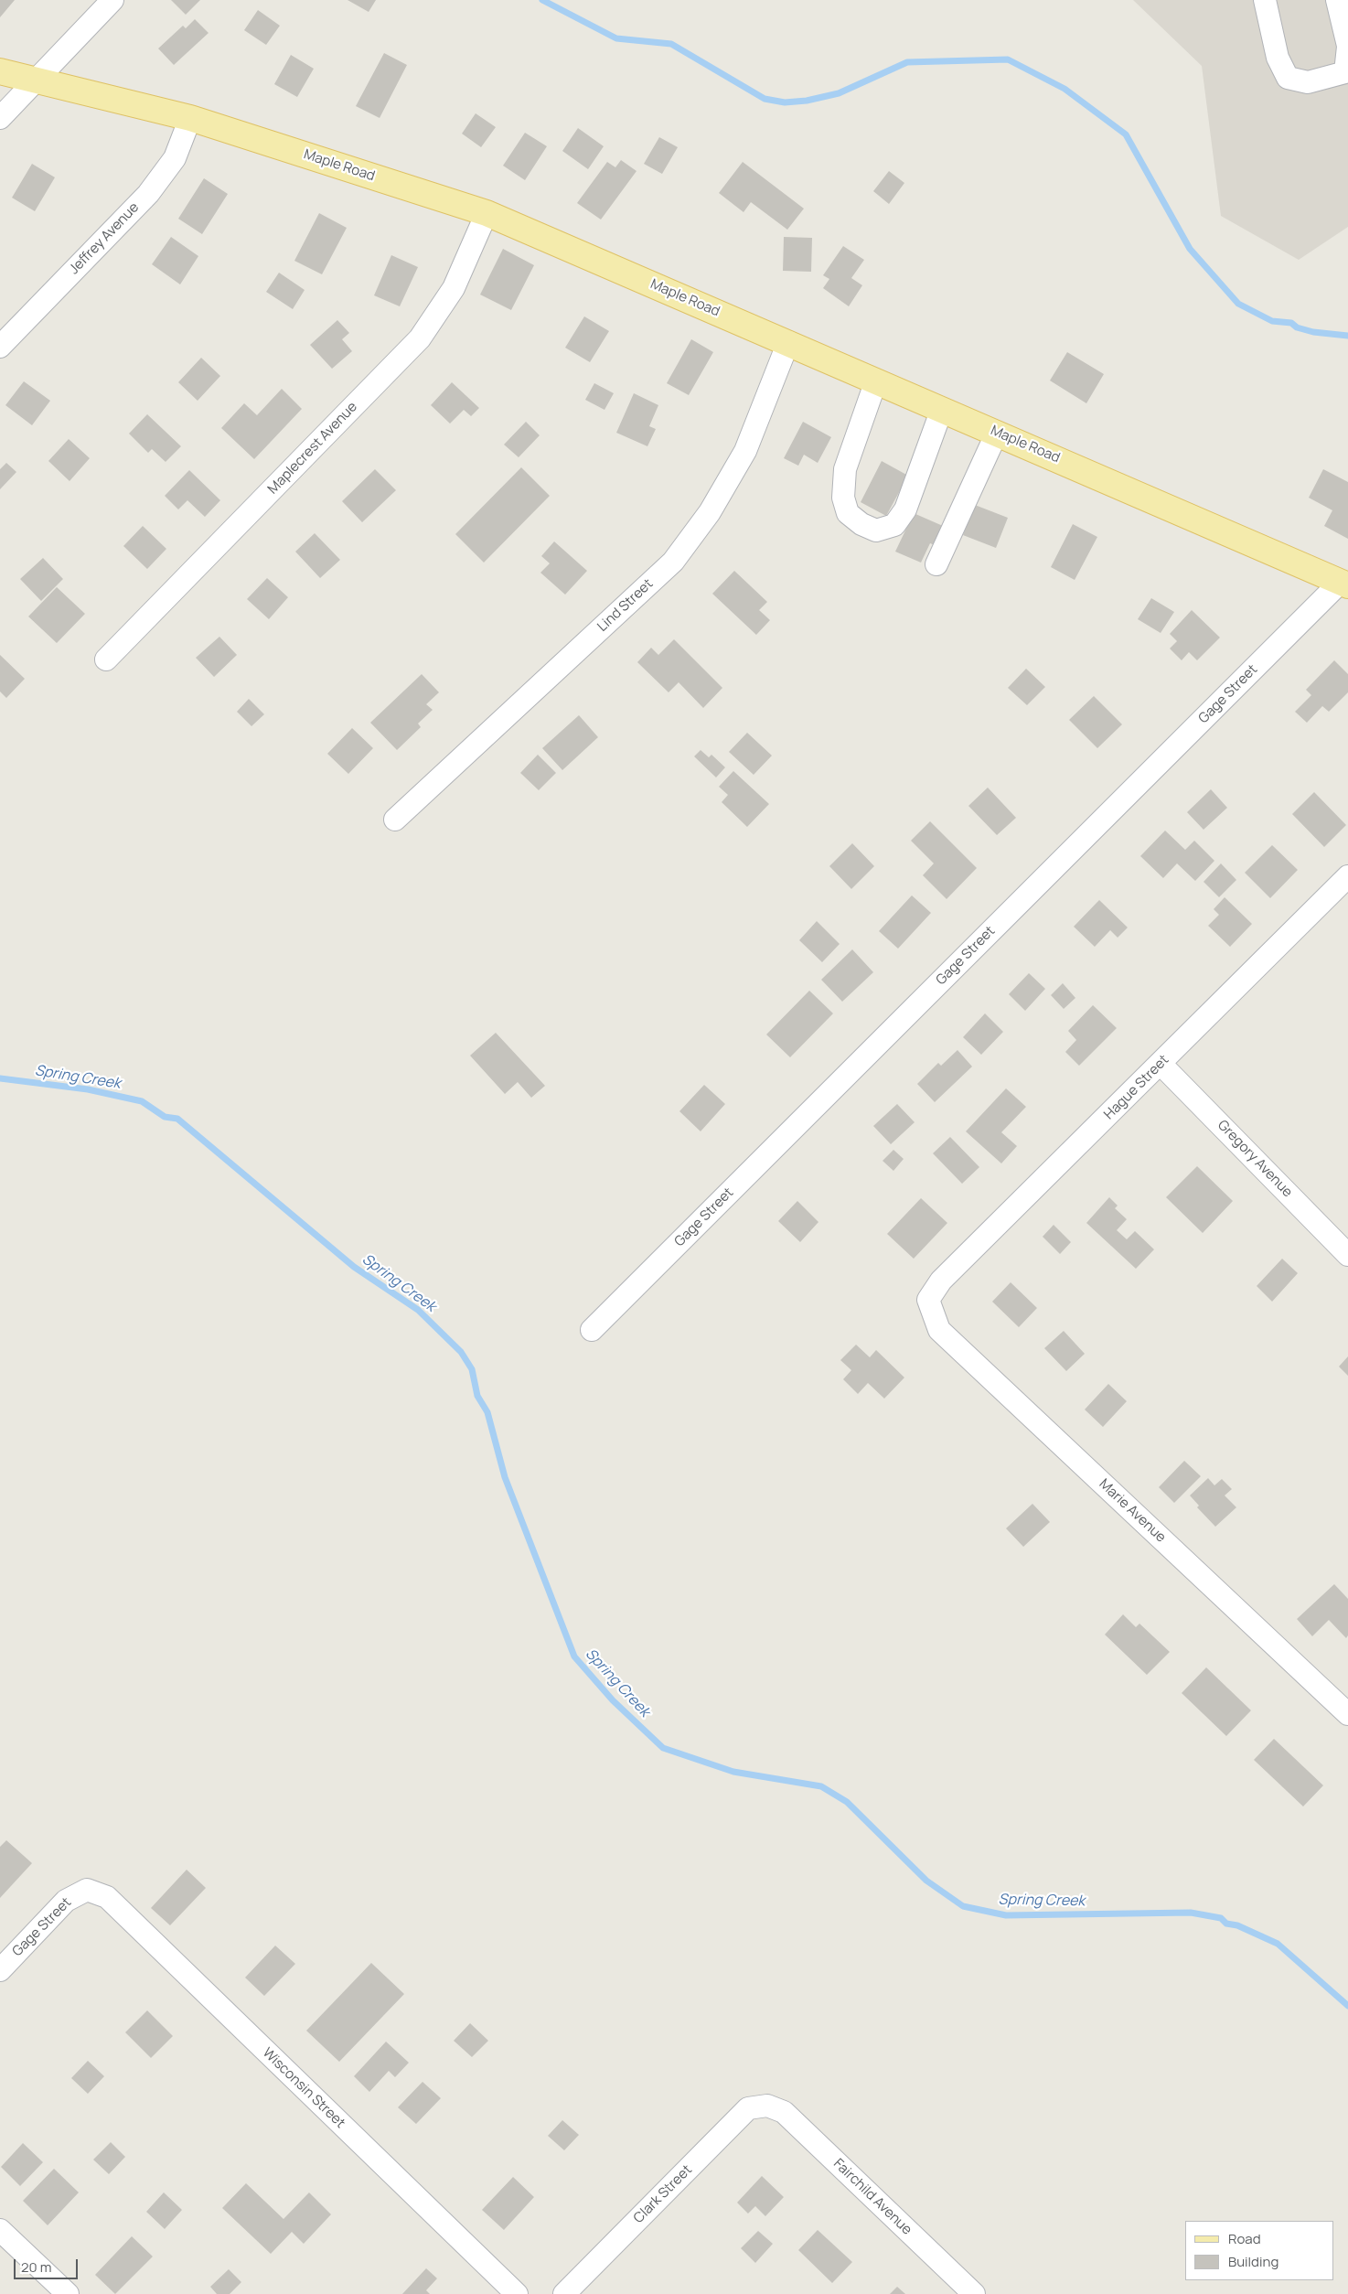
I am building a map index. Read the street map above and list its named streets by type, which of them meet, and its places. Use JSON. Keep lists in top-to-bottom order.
{
  "streets": {
    "main road": ["Maple Road"],
    "street": [
      "Jeffrey Avenue",
      "Maplecrest Avenue",
      "Lind Street",
      "Gage Street",
      "Hague Street",
      "Gregory Avenue",
      "Marie Avenue",
      "Wisconsin Street",
      "Clark Street",
      "Fairchild Avenue"
    ]
  },
  "crossings": [
    ["Maple Road", "Jeffrey Avenue"],
    ["Maple Road", "Maplecrest Avenue"],
    ["Maple Road", "Lind Street"],
    ["Maple Road", "Gage Street"],
    ["Gage Street", "Wisconsin Street"],
    ["Hague Street", "Gregory Avenue"],
    ["Hague Street", "Marie Avenue"],
    ["Clark Street", "Fairchild Avenue"]
  ],
  "water": ["Spring Creek"],
  "legend": ["Road", "Building"],
  "scale_bar": "20 m"
}
